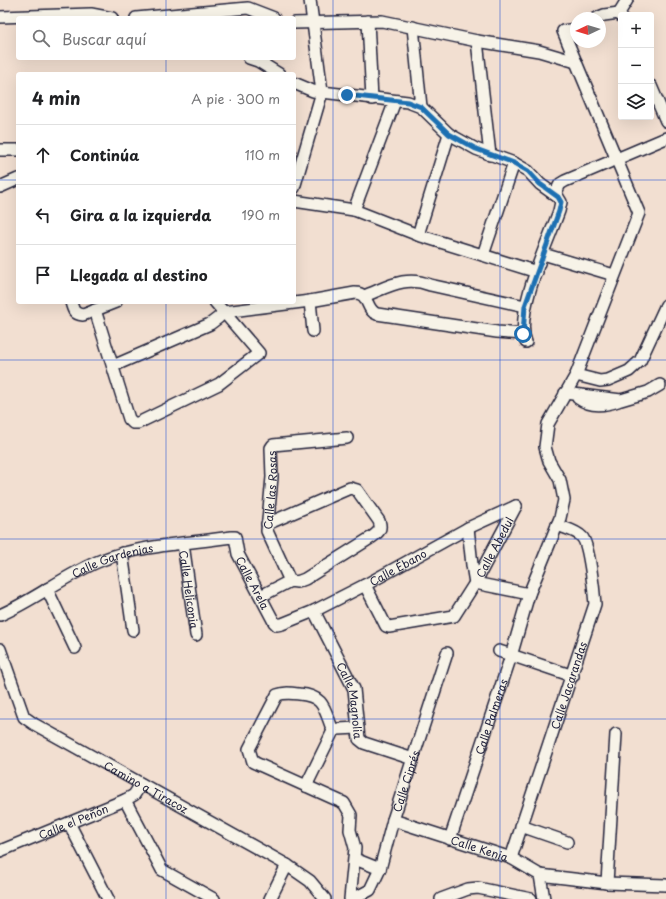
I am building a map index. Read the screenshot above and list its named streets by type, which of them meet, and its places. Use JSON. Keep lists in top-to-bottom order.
{
  "streets": {
    "street": [
      "Calle las Rosas",
      "Calle Abedul",
      "Calle Gardenias",
      "Calle Ébano",
      "Calle Arela",
      "Calle Heliconia",
      "Calle Jacarandas",
      "Calle Magnolia",
      "Calle Palmeras",
      "Calle Ciprés",
      "Camino a Tiracoz",
      "Calle el Peñón",
      "Calle Kenia"
    ]
  },
  "crossings": [
    ["Calle Abedul", "Calle Ébano"],
    ["Calle Abedul", "Calle Palmeras"],
    ["Calle Gardenias", "Calle Arela"],
    ["Calle Gardenias", "Calle Heliconia"],
    ["Calle Ébano", "Calle Arela"],
    ["Calle Ébano", "Calle Magnolia"],
    ["Calle Jacarandas", "Calle Palmeras"],
    ["Calle Jacarandas", "Calle Kenia"],
    ["Calle Magnolia", "Calle Ciprés"],
    ["Calle Palmeras", "Calle Kenia"],
    ["Calle Ciprés", "Calle Kenia"],
    ["Camino a Tiracoz", "Calle el Peñón"]
  ],
  "north": "left",
  "page": {
    "map_buttons": ["+", "−"],
    "search": "Buscar aquí",
    "heading": ["4 min", "A pie · 300 m"],
    "list": [
      ["Continúa", "110 m"],
      ["Gira a la izquierda", "190 m"],
      "Llegada al destino"
    ]
  }
}
